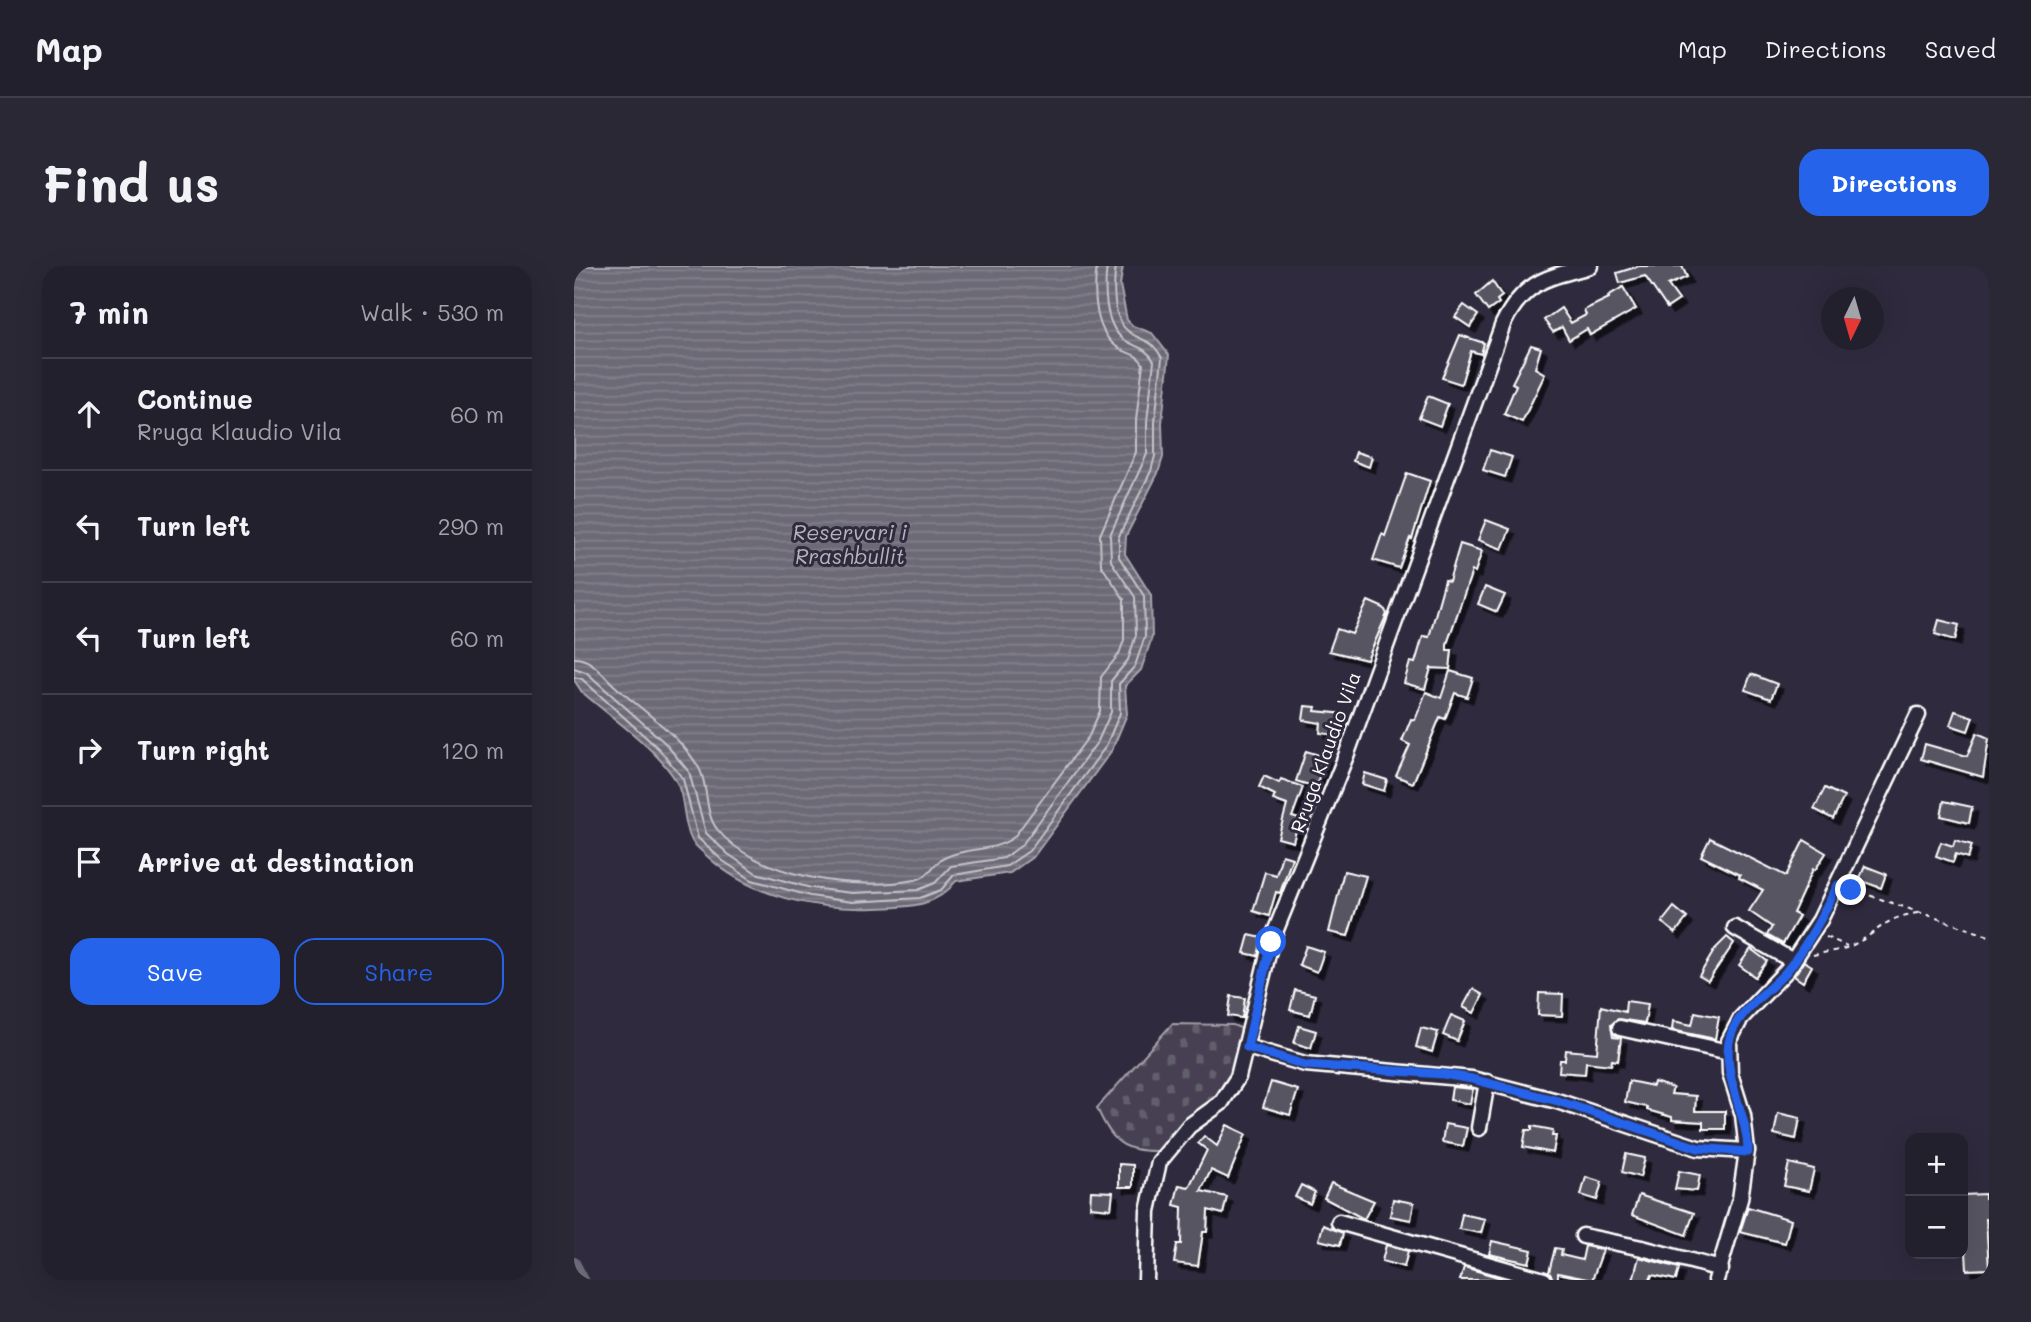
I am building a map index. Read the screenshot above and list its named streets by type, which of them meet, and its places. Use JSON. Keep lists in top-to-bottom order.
{
  "streets": {
    "street": ["Rruga Klaudio Vila"]
  },
  "water": ["Reservari i Rrashbullit"],
  "north": "bottom",
  "page": {
    "header": "Map",
    "nav": ["Map", "Directions", "Saved"],
    "buttons": [
      "Directions",
      ["Save", "Share"]
    ],
    "title": "Find us",
    "heading": ["7 min", "Walk · 530 m"],
    "list": [
      ["Continue", "Rruga Klaudio Vila", "60 m"],
      ["Turn left", "290 m"],
      ["Turn left", "60 m"],
      ["Turn right", "120 m"],
      "Arrive at destination"
    ],
    "map_buttons": ["+", "−"]
  }
}
